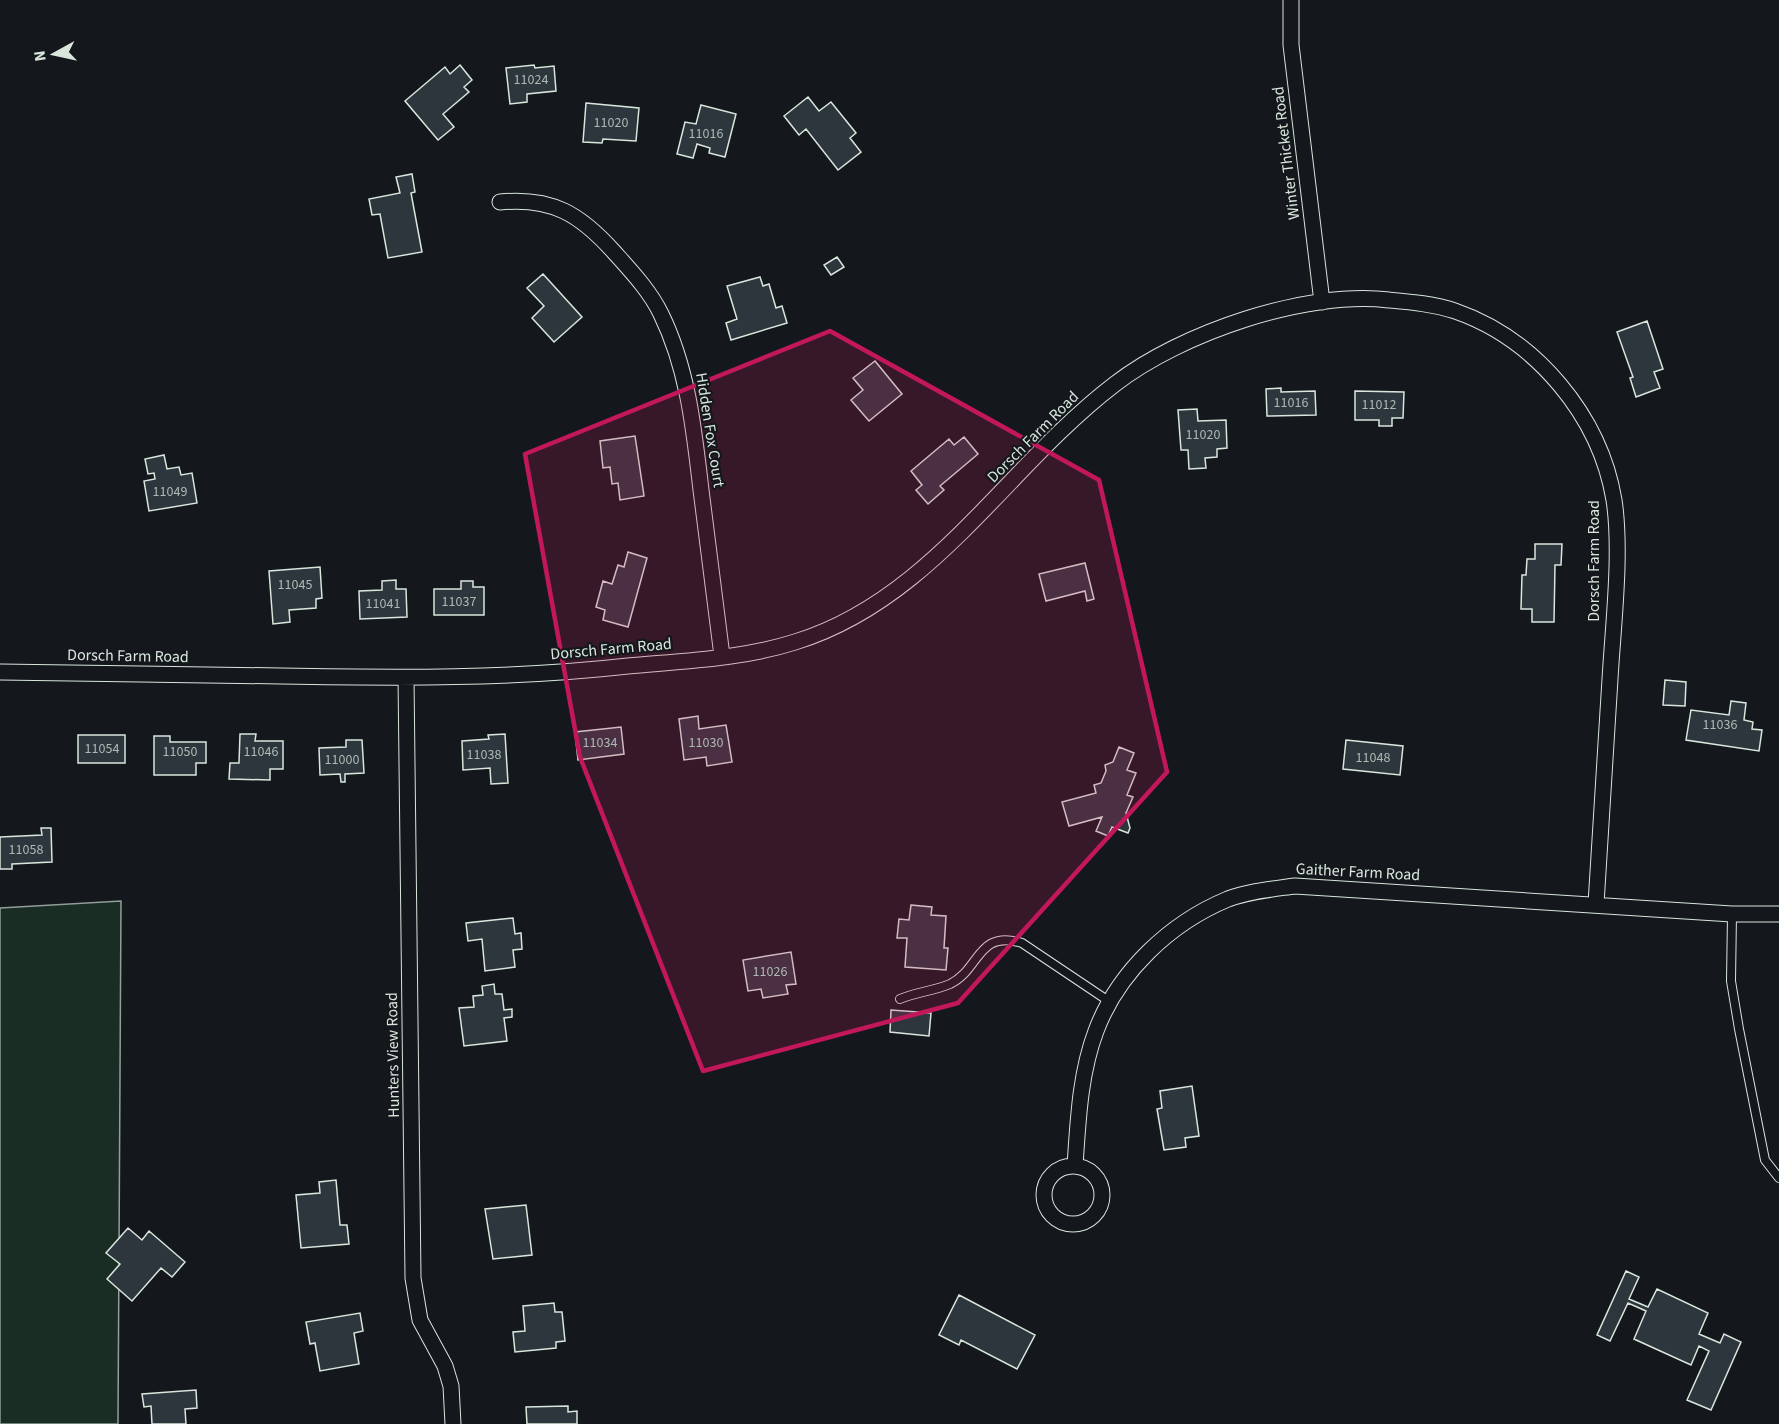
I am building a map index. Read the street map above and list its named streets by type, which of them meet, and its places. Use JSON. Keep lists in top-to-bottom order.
{
  "streets": {
    "street": [
      "Winter Thicket Road",
      "Hidden Fox Court",
      "Dorsch Farm Road",
      "Gaither Farm Road",
      "Hunters View Road"
    ]
  },
  "crossings": [
    ["Winter Thicket Road", "Dorsch Farm Road"],
    ["Hidden Fox Court", "Dorsch Farm Road"],
    ["Dorsch Farm Road", "Gaither Farm Road"],
    ["Dorsch Farm Road", "Hunters View Road"]
  ],
  "house_numbers": [
    "11024",
    "11020",
    "11016",
    "11016",
    "11012",
    "11020",
    "11049",
    "11045",
    "11037",
    "11041",
    "11036",
    "11034",
    "11030",
    "11054",
    "11050",
    "11046",
    "11038",
    "11048",
    "11000",
    "11058",
    "11026"
  ],
  "north": "left"
}
